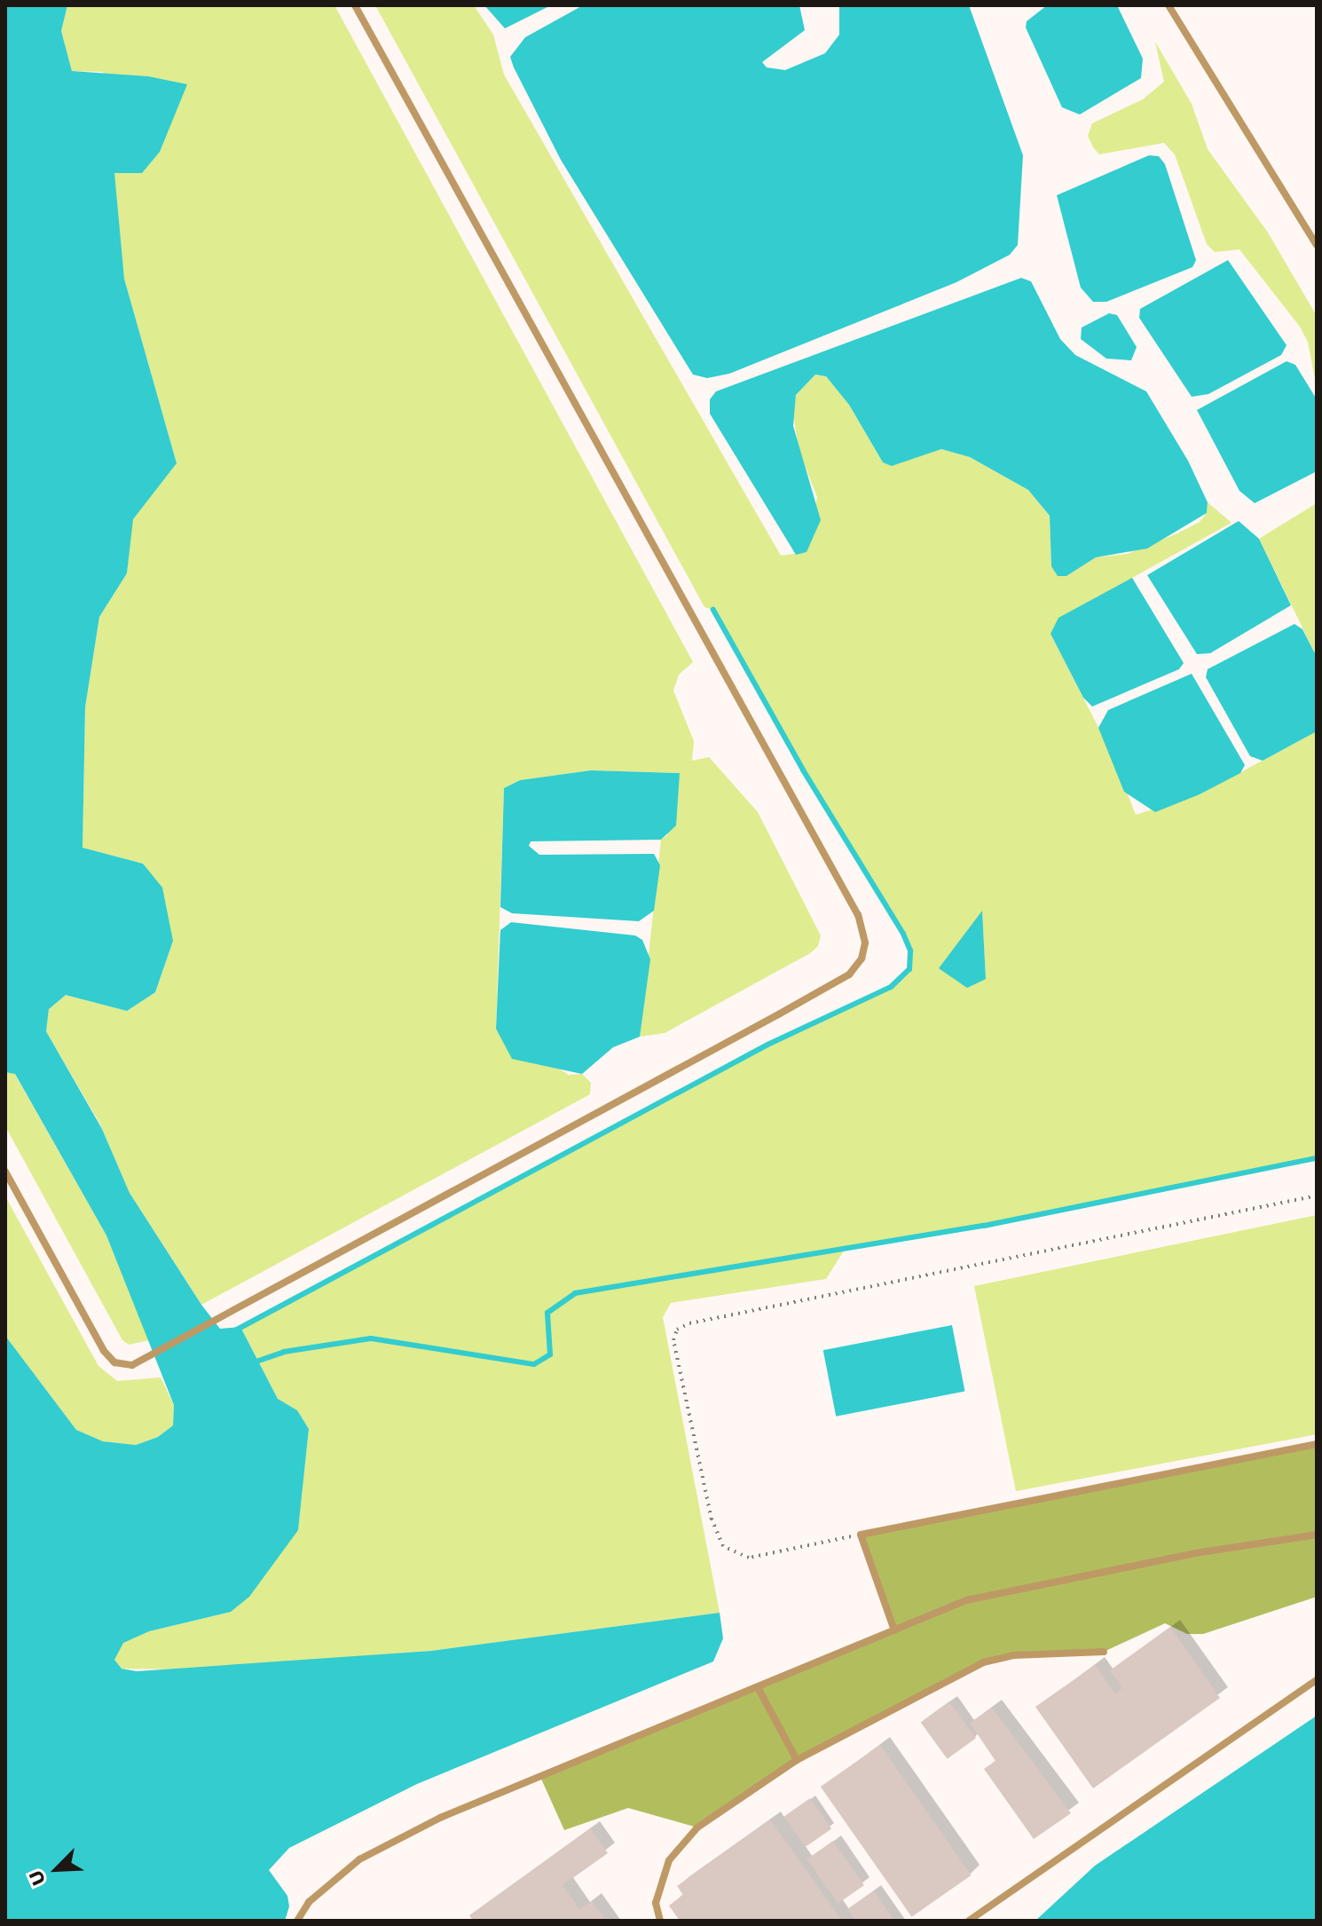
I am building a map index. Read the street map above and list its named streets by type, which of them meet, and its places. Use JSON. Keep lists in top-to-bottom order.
{
  "north": "bottom left"
}
